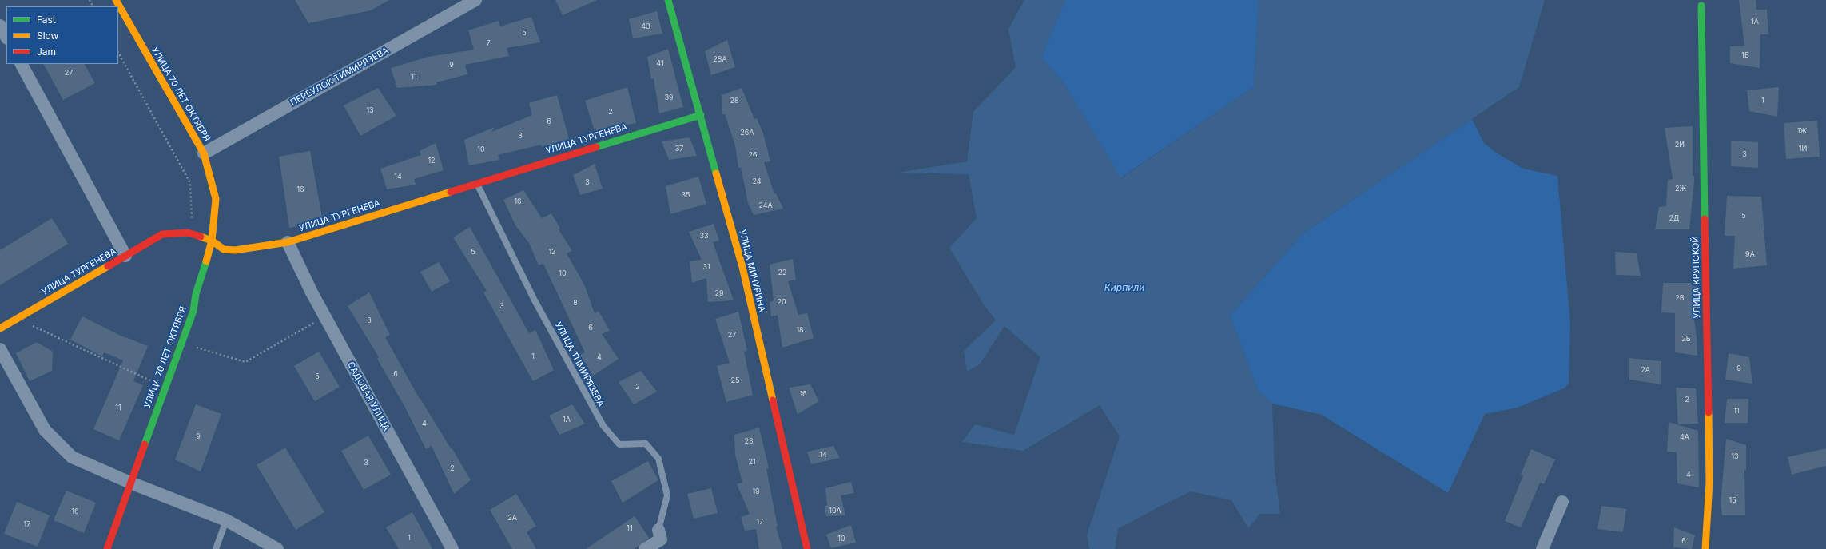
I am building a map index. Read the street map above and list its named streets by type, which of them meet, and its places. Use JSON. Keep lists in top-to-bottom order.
{
  "streets": {
    "street": [
      "ПЕРЕУЛОК ТИМИРЯЗЕВА",
      "УЛИЦА 70 ЛЕТ ОКТЯБРЯ",
      "УЛИЦА ТУРГЕНЕВА",
      "УЛИЦА МИЧУРИНА",
      "УЛИЦА КРУПСКОЙ",
      "САДОВАЯ УЛИЦА"
    ],
    "lane": ["УЛИЦА ТИМИРЯЗЕВА"]
  },
  "crossings": [
    ["ПЕРЕУЛОК ТИМИРЯЗЕВА", "УЛИЦА 70 ЛЕТ ОКТЯБРЯ"],
    ["УЛИЦА 70 ЛЕТ ОКТЯБРЯ", "УЛИЦА ТУРГЕНЕВА"],
    ["УЛИЦА ТУРГЕНЕВА", "УЛИЦА МИЧУРИНА"],
    ["УЛИЦА ТУРГЕНЕВА", "УЛИЦА ТИМИРЯЗЕВА"],
    ["УЛИЦА ТУРГЕНЕВА", "САДОВАЯ УЛИЦА"]
  ],
  "water": ["Кирпили"],
  "house_numbers": [
    "1А",
    "43",
    "5",
    "7",
    "1Б",
    "28А",
    "41",
    "9",
    "27",
    "11",
    "39",
    "28",
    "1",
    "13",
    "2",
    "6",
    "1Ж",
    "26А",
    "8",
    "2И",
    "37",
    "1И",
    "10",
    "3",
    "26",
    "12",
    "14",
    "24",
    "3",
    "2Ж",
    "16",
    "35",
    "16",
    "24А",
    "5",
    "2Д",
    "33",
    "5",
    "12",
    "9А",
    "31",
    "22",
    "10",
    "29",
    "2В",
    "20",
    "8",
    "3",
    "8",
    "6",
    "18",
    "27",
    "2Б",
    "1",
    "4",
    "9",
    "2А",
    "6",
    "5",
    "25",
    "2",
    "16",
    "2",
    "11",
    "11",
    "1А",
    "4",
    "9",
    "4А",
    "23",
    "14",
    "13",
    "21",
    "3",
    "2",
    "4",
    "19",
    "15",
    "10А",
    "16",
    "2А",
    "17",
    "17",
    "11",
    "1",
    "10",
    "6"
  ],
  "legend": ["Fast", "Slow", "Jam"]
}
